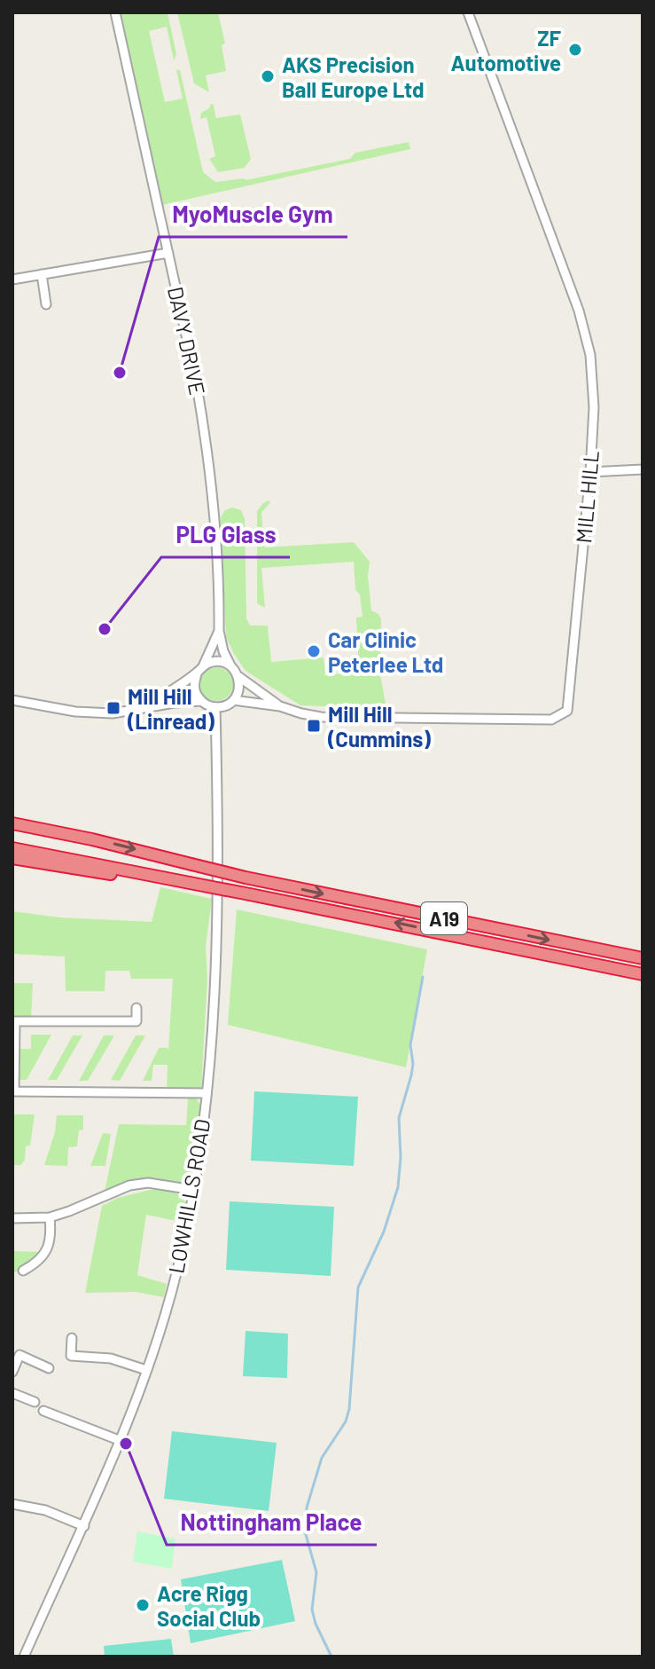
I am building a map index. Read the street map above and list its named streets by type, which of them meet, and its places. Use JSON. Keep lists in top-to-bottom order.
{
  "streets": {
    "highway": ["A19"],
    "street": ["DAVY DRIVE", "MILL HILL", "LOWHILLS ROAD"]
  },
  "crossings": [
    ["DAVY DRIVE", "MILL HILL"],
    ["DAVY DRIVE", "LOWHILLS ROAD"],
    ["MILL HILL", "LOWHILLS ROAD"]
  ],
  "places": {
    "other": [
      "ZF Automotive",
      "AKS Precision Ball Europe Ltd",
      "MyoMuscle Gym",
      "PLG Glass",
      "Car Clinic Peterlee Ltd",
      "Nottingham Place",
      "Acre Rigg Social Club"
    ],
    "transit": ["Mill Hill (Linread)", "Mill Hill (Cummins)"]
  }
}
